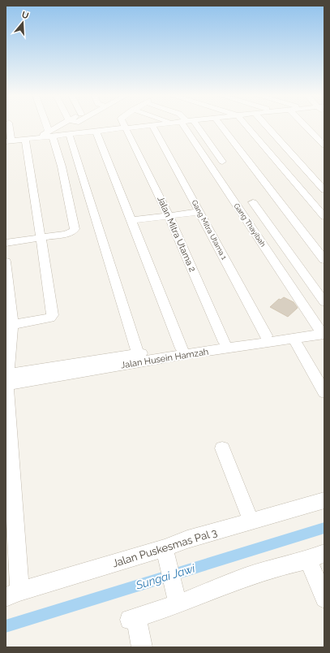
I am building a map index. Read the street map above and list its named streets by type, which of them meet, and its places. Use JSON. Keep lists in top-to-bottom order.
{
  "streets": {
    "street": [
      "Gang Thayibah",
      "Gang Mitra Utama 1",
      "Jalan Mitra Utama 2",
      "Jalan Husein Hamzah",
      "Jalan Puskesmas Pal 3"
    ]
  },
  "crossings": [
    ["Gang Thayibah", "Jalan Husein Hamzah"],
    ["Gang Mitra Utama 1", "Jalan Husein Hamzah"],
    ["Jalan Mitra Utama 2", "Jalan Husein Hamzah"]
  ],
  "water": ["Sungai Jawi"],
  "north": "top"
}
